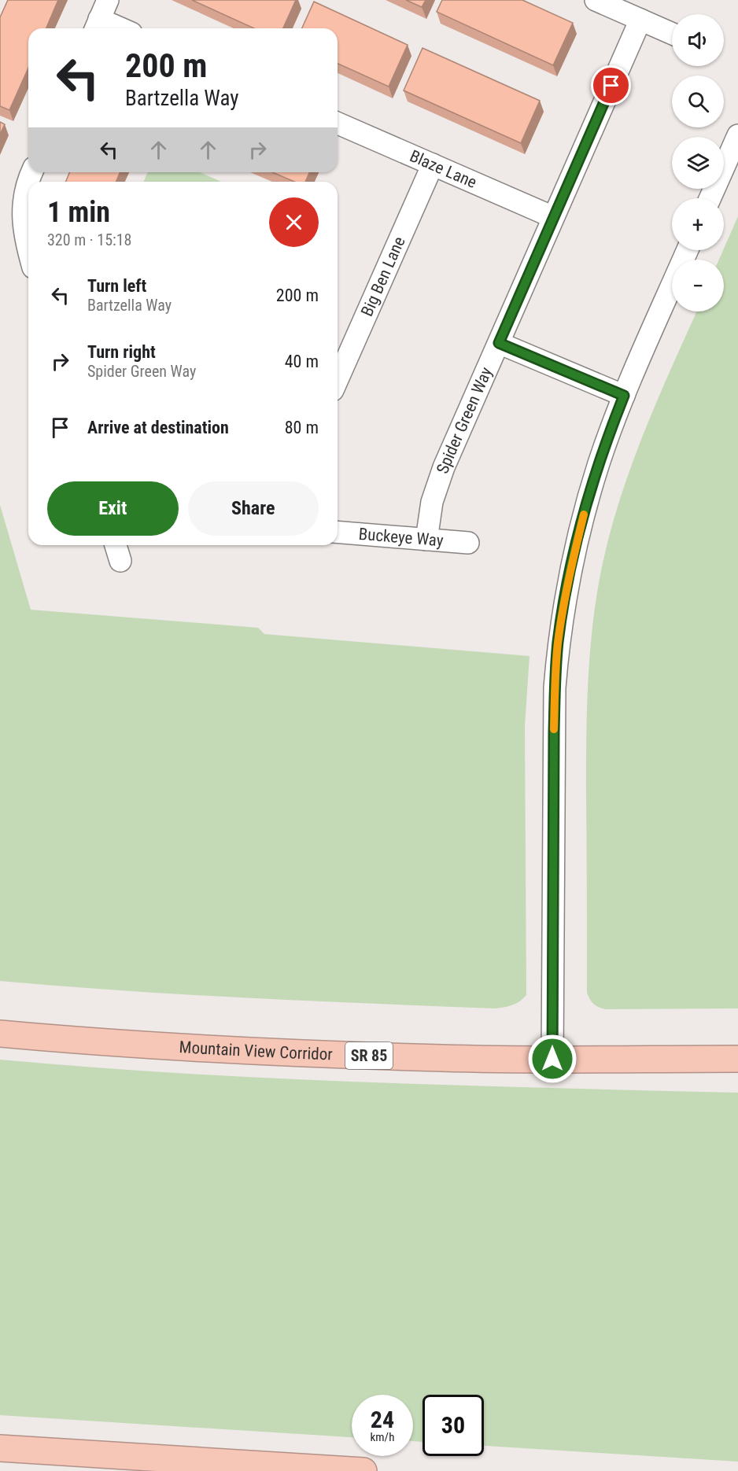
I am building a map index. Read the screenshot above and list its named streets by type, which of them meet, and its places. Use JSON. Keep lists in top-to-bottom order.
{
  "streets": {
    "highway": ["Mountain View Corridor", "SR 85"],
    "street": [
      "Blaze Lane",
      "Big Ben Lane",
      "Spider Green Way",
      "Buckeye Way"
    ]
  },
  "crossings": [
    ["Blaze Lane", "Big Ben Lane"],
    ["Blaze Lane", "Spider Green Way"],
    ["Spider Green Way", "Buckeye Way"]
  ],
  "page": {
    "map_buttons": ["+", "−"],
    "turn": ["200 m", "Bartzella Way"],
    "heading": ["1 min", "320 m · 15:18"],
    "list": [
      {
        "name": "Turn left",
        "note": "Bartzella Way",
        "value": "200 m"
      },
      {
        "name": "Turn right",
        "note": "Spider Green Way",
        "value": "40 m"
      },
      {
        "name": "Arrive at destination",
        "value": "80 m"
      }
    ],
    "buttons": ["Exit", "Share"],
    "speed": "24 km/h",
    "limit": "30"
  }
}
